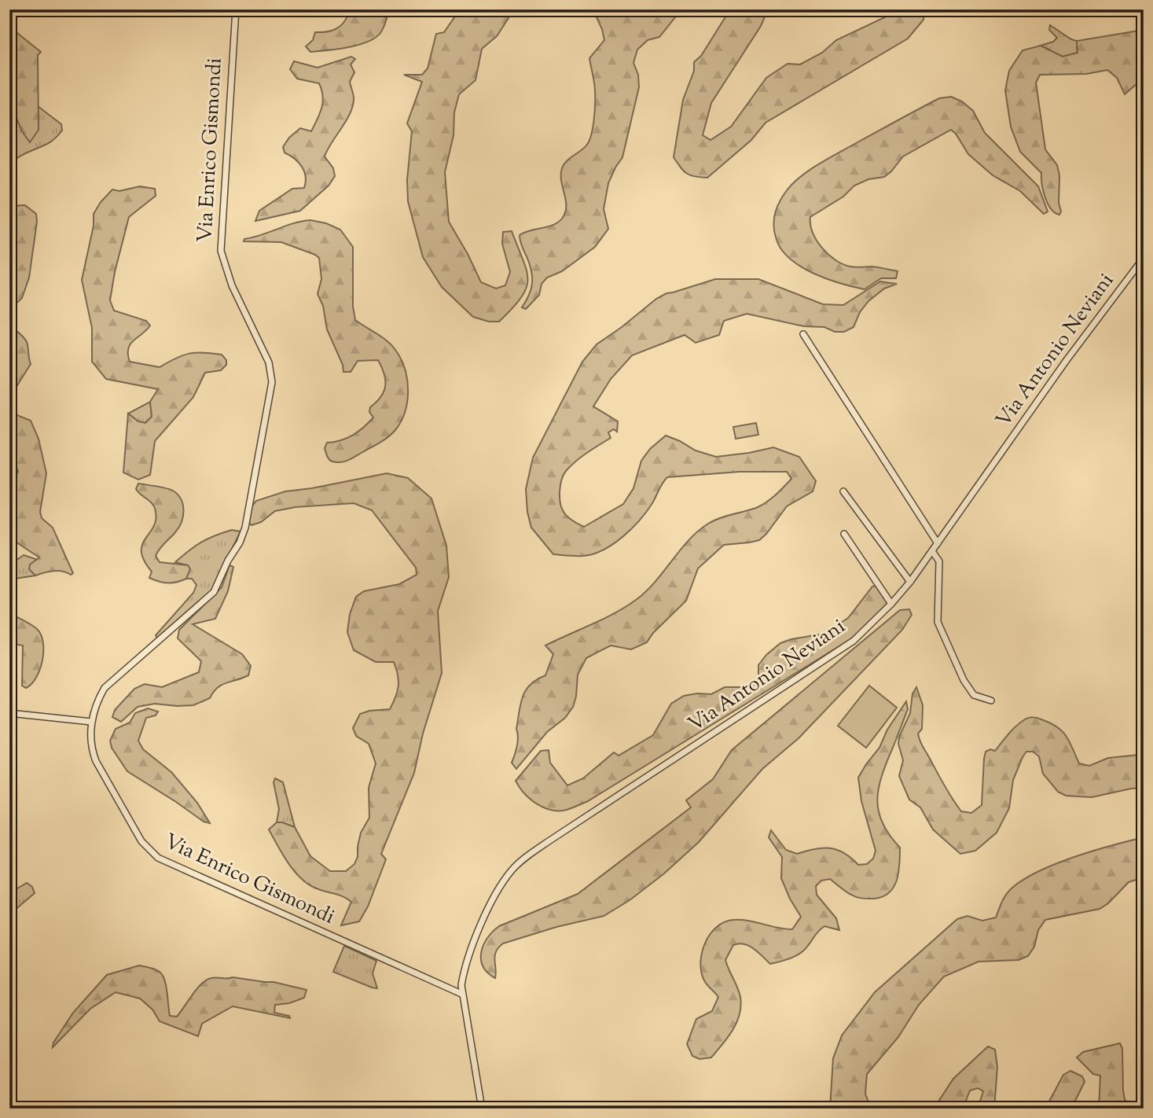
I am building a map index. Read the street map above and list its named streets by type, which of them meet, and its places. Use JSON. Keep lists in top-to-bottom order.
{
  "streets": {
    "street": ["Via Enrico Gismondi", "Via Antonio Neviani"]
  },
  "crossings": [
    ["Via Enrico Gismondi", "Via Antonio Neviani"]
  ]
}
